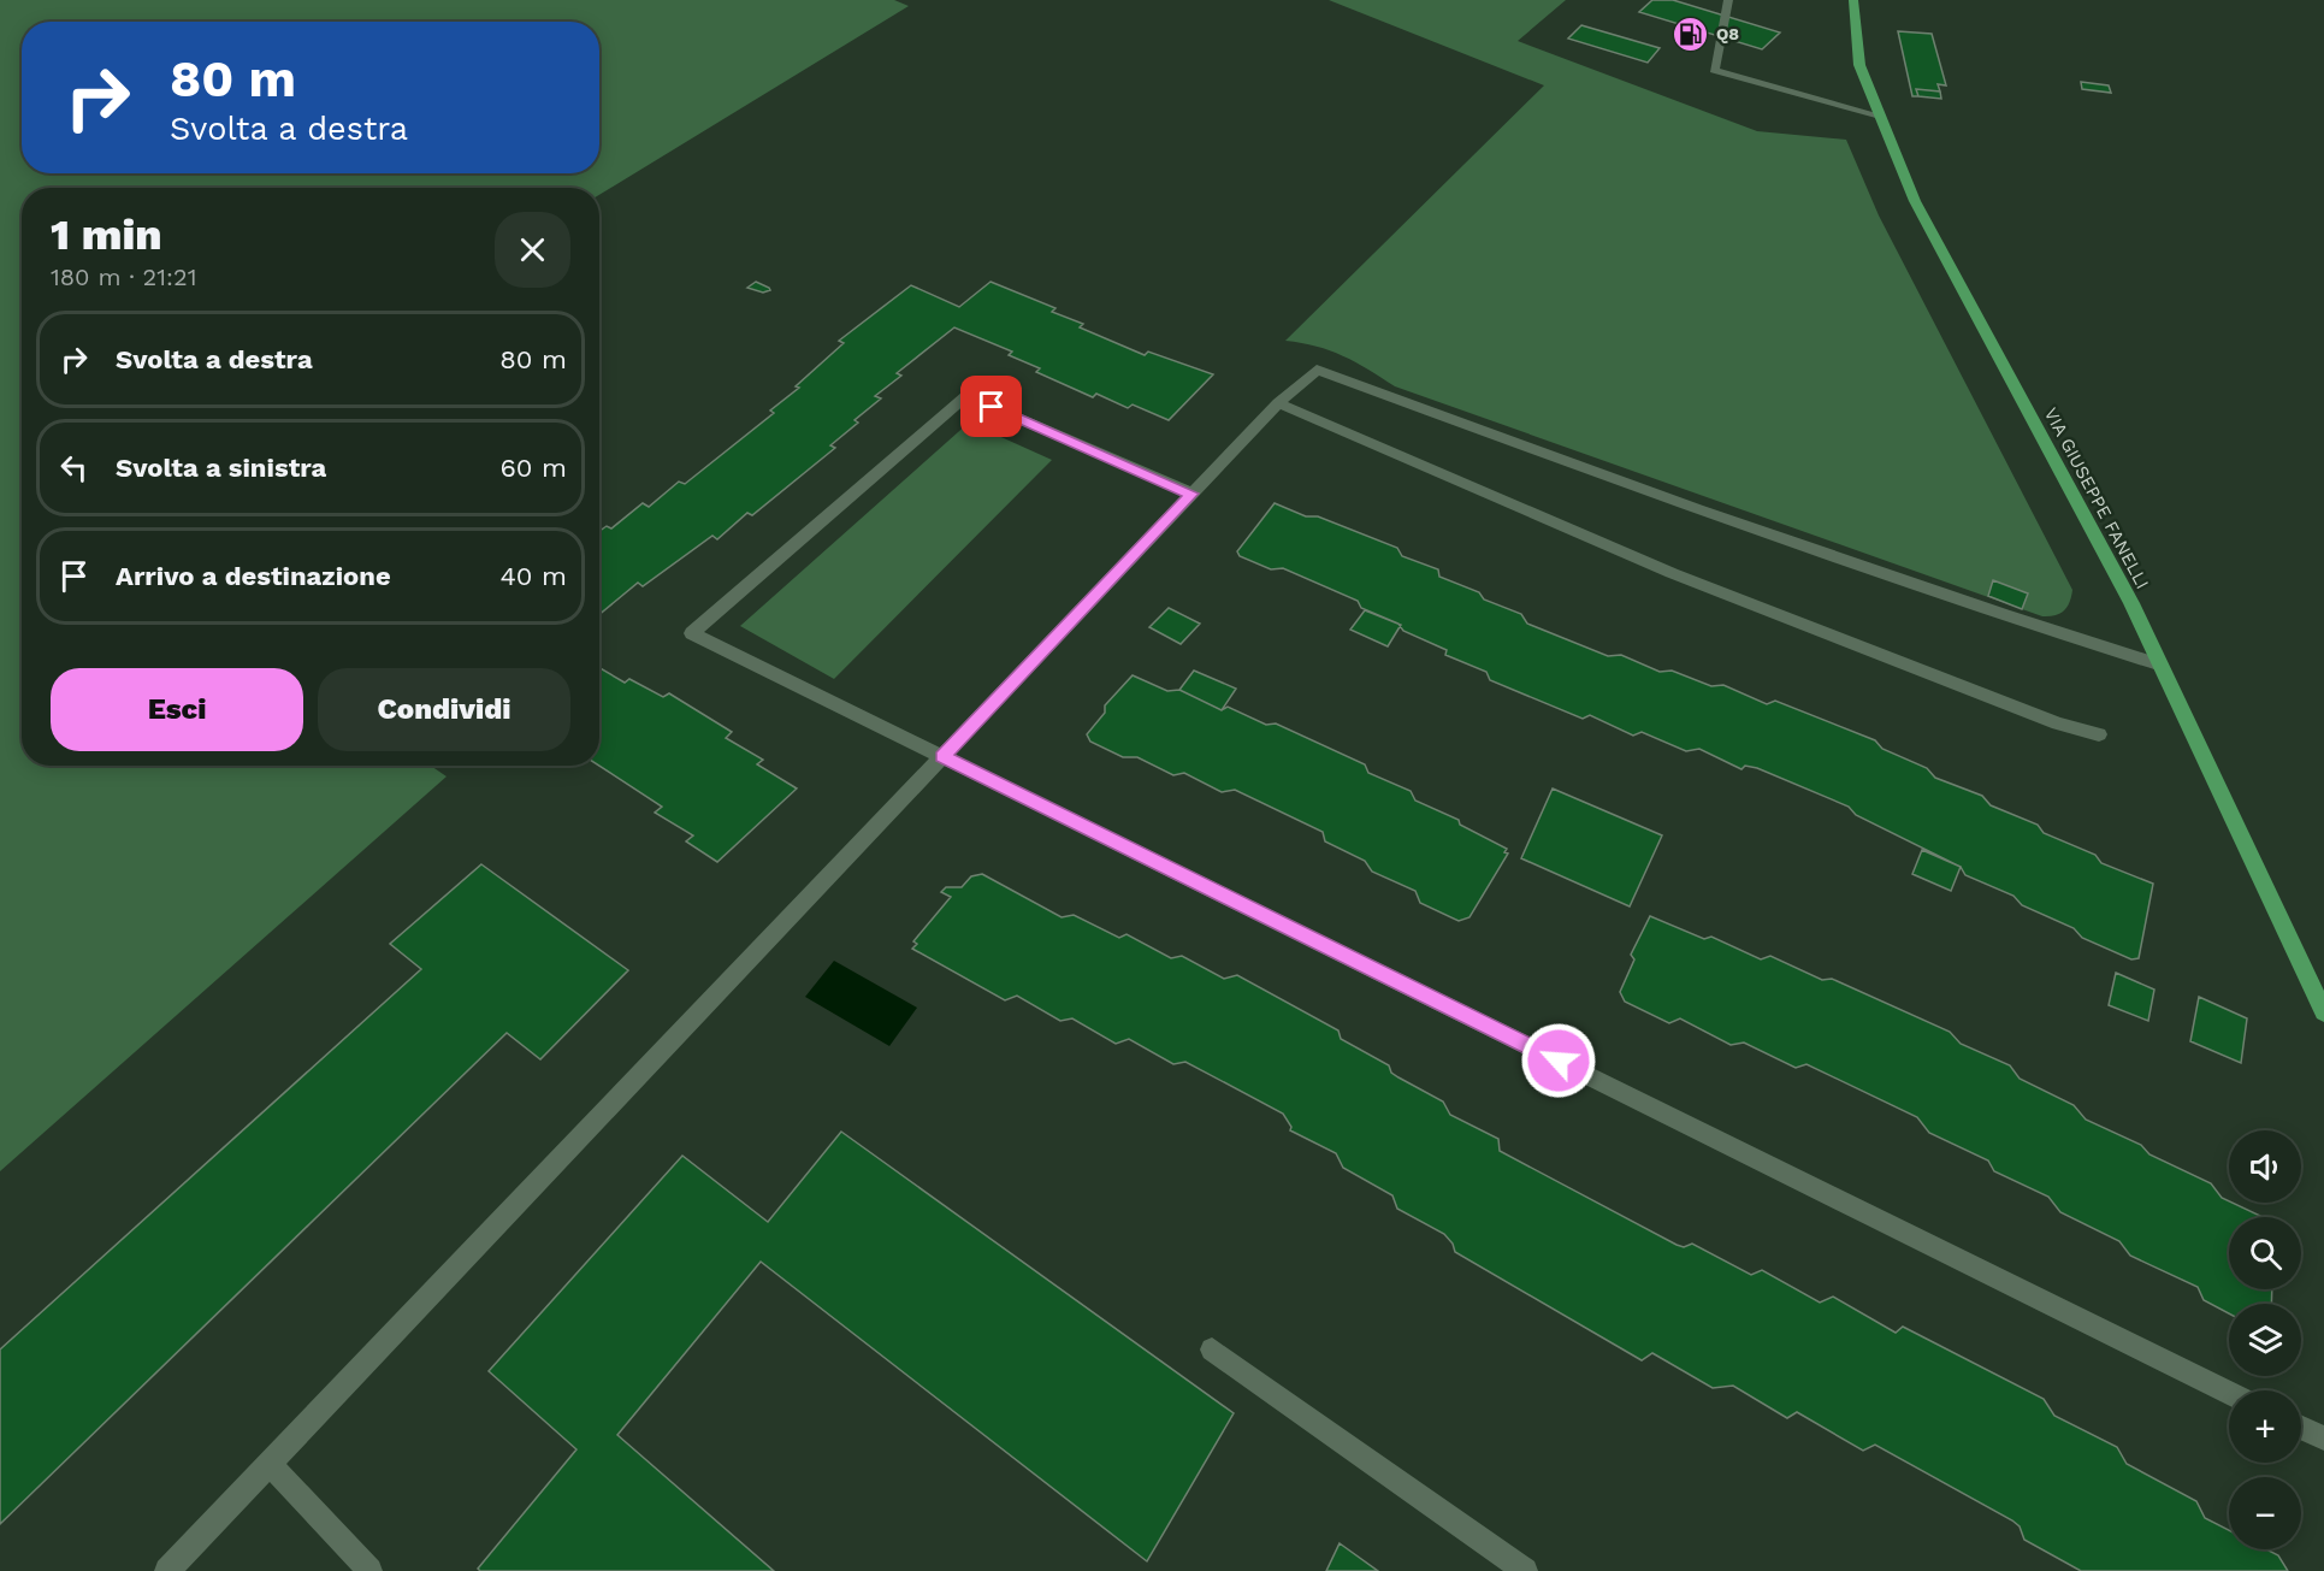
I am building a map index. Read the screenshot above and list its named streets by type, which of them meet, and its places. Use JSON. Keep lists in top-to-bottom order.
{
  "streets": {
    "main road": ["VIA GIUSEPPE FANELLI"]
  },
  "places": {
    "fuel station": ["Q8"]
  },
  "page": {
    "turn": ["80 m", "Svolta a destra"],
    "heading": ["1 min", "180 m · 21:21"],
    "list": [
      {
        "name": "Svolta a destra",
        "value": "80 m"
      },
      {
        "name": "Svolta a sinistra",
        "value": "60 m"
      },
      {
        "name": "Arrivo a destinazione",
        "value": "40 m"
      }
    ],
    "buttons": ["Esci", "Condividi"],
    "map_buttons": ["+", "−"]
  }
}
